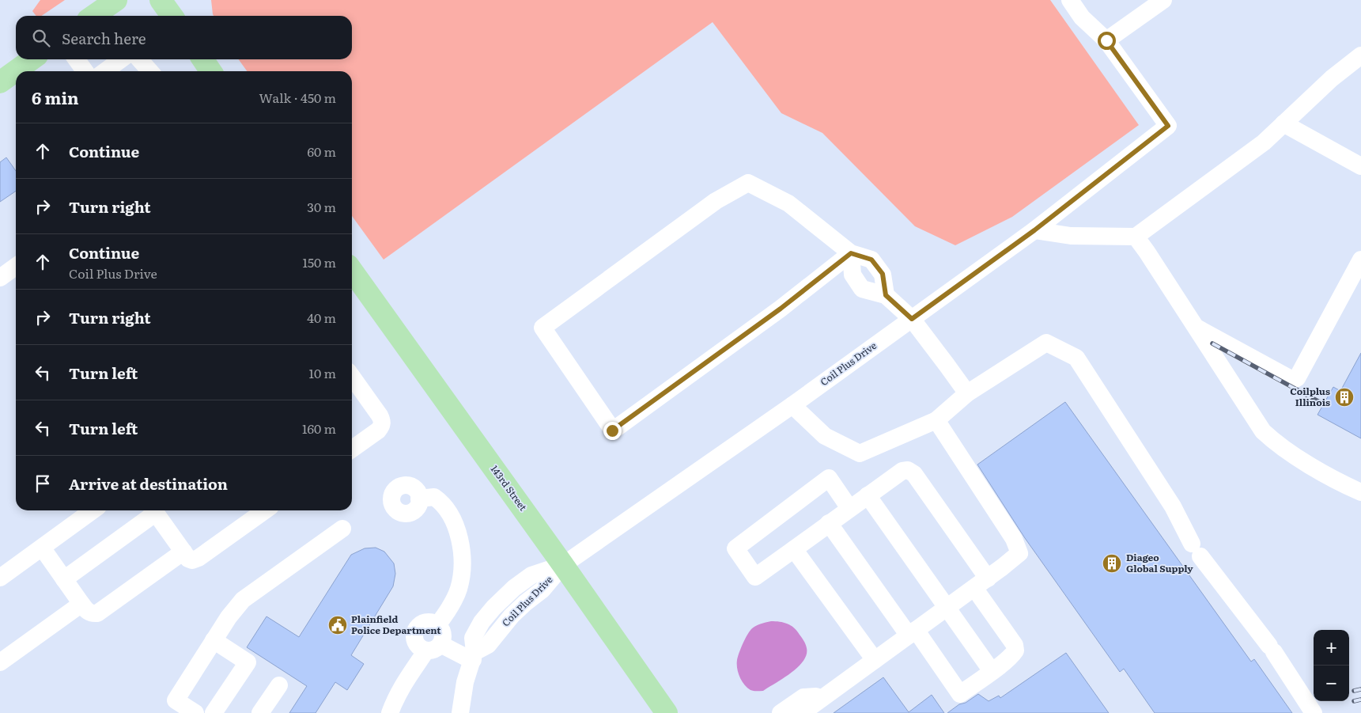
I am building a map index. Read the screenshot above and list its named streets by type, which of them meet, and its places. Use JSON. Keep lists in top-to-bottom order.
{
  "streets": {
    "main road": ["143rd Street"],
    "street": ["Coil Plus Drive"]
  },
  "crossings": [
    ["Coil Plus Drive", "143rd Street"]
  ],
  "places": {
    "building": ["Coilplus Illinois", "Diageo Global Supply"],
    "public building": ["Plainfield Police Department"]
  },
  "page": {
    "search": "Search here",
    "heading": ["6 min", "Walk · 450 m"],
    "list": [
      ["Continue", "60 m"],
      ["Turn right", "30 m"],
      ["Continue", "Coil Plus Drive", "150 m"],
      ["Turn right", "40 m"],
      ["Turn left", "10 m"],
      ["Turn left", "160 m"],
      "Arrive at destination"
    ],
    "map_buttons": ["+", "−"]
  }
}
